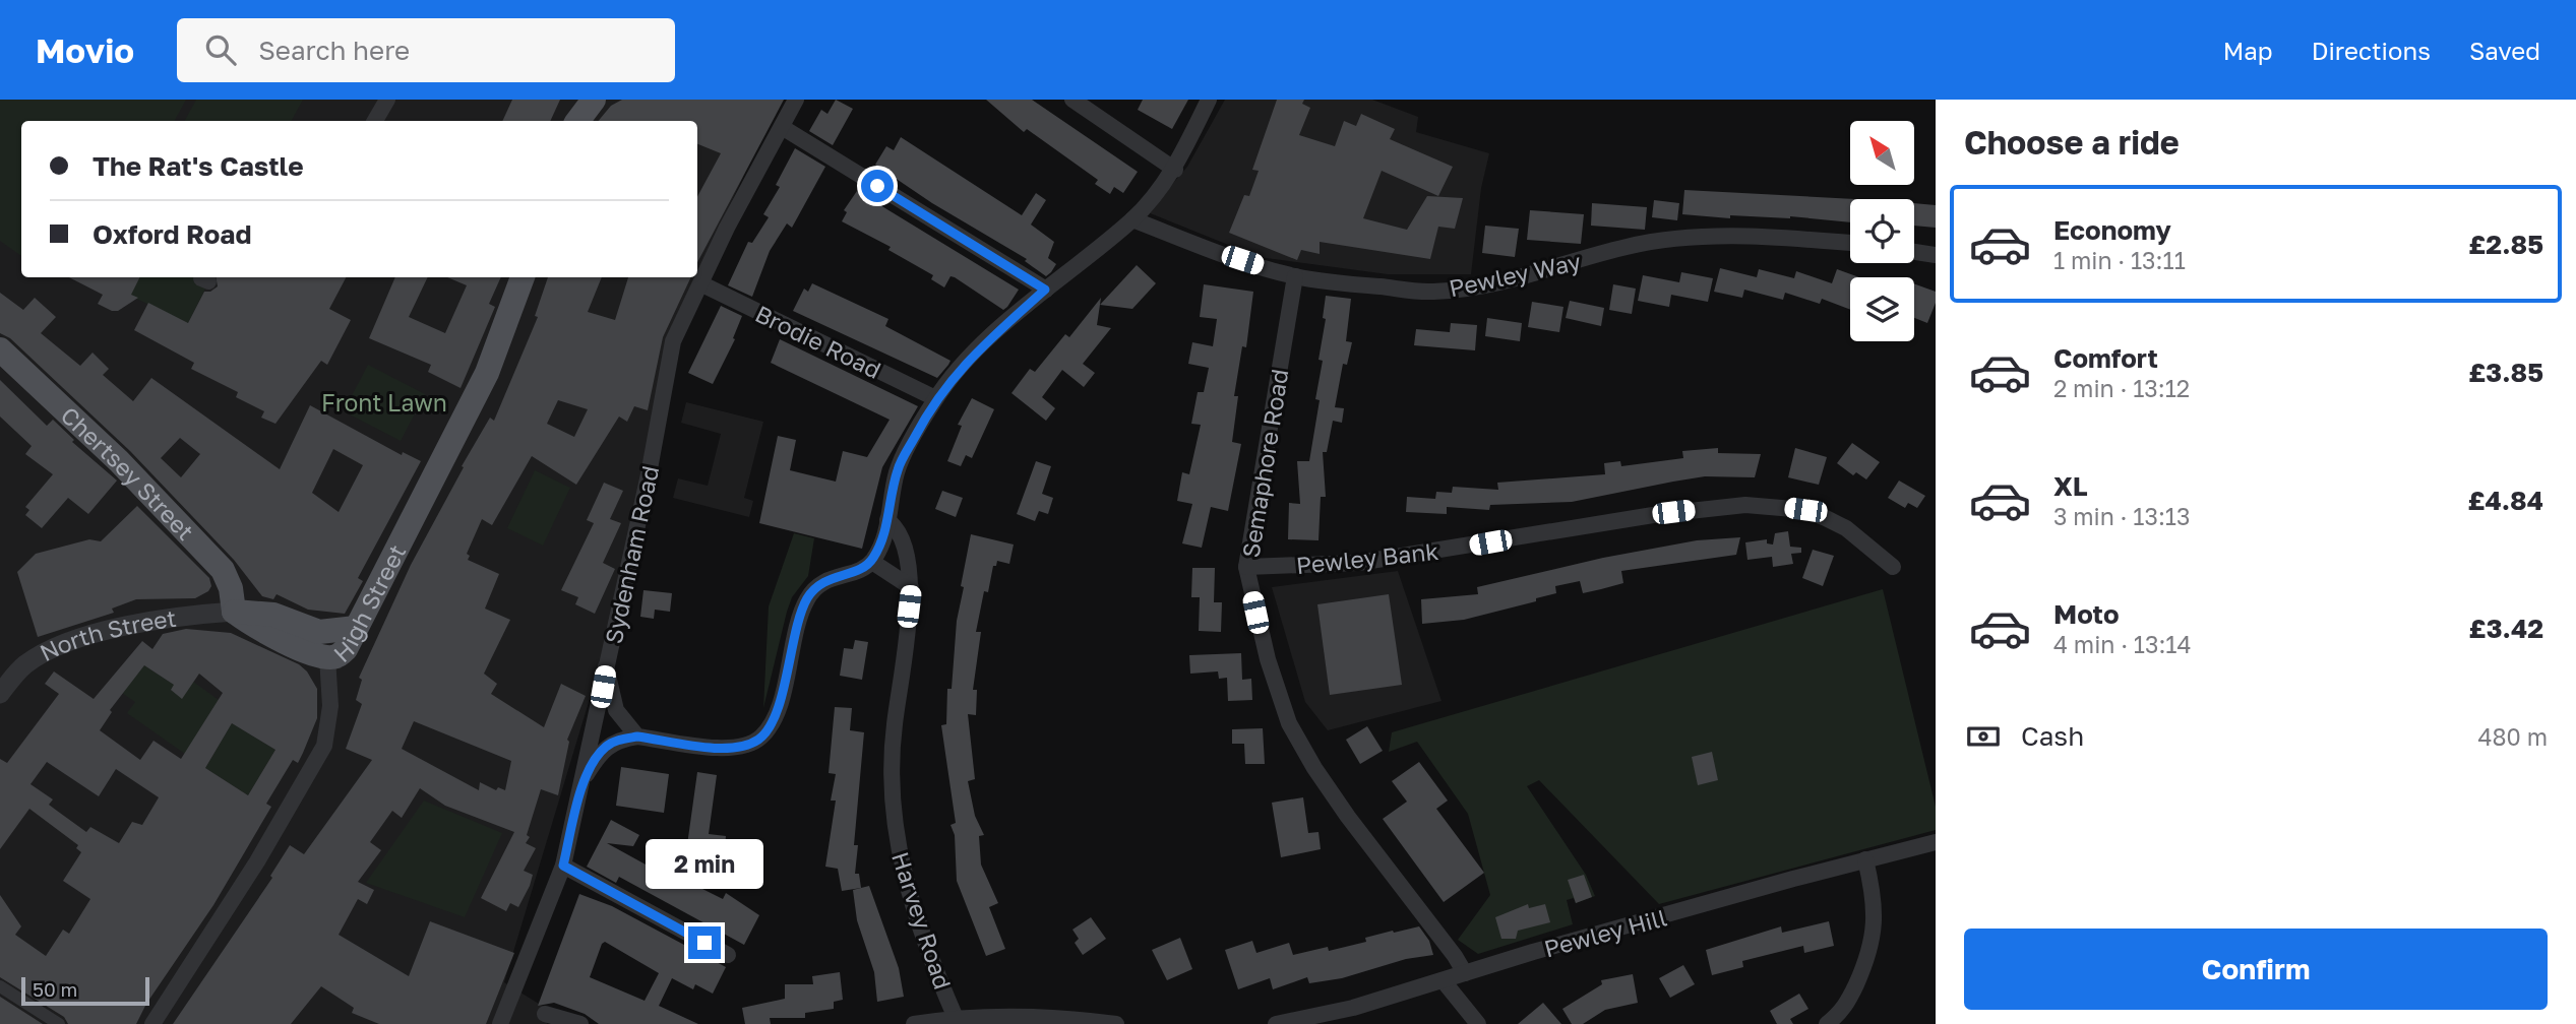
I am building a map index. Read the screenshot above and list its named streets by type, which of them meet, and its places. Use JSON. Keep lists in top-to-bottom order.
{
  "streets": {
    "main road": ["Chertsey Street", "High Street", "North Street"],
    "street": [
      "Pewley Way",
      "Brodie Road",
      "Semaphore Road",
      "Sydenham Road",
      "Pewley Bank",
      "Harvey Road",
      "Pewley Hill"
    ]
  },
  "crossings": [
    ["Pewley Way", "Semaphore Road"],
    ["Brodie Road", "Sydenham Road"],
    ["Semaphore Road", "Pewley Bank"],
    ["Semaphore Road", "Pewley Hill"],
    ["Chertsey Street", "North Street"],
    ["High Street", "North Street"]
  ],
  "parks": ["Front Lawn"],
  "scale_bar": "50 m",
  "north": "top left",
  "page": {
    "header": "Movio",
    "search": "Search here",
    "nav": ["Map", "Directions", "Saved"],
    "heading": "Choose a ride",
    "banner": ["The Rat's Castle", "Oxford Road"],
    "list": [
      {
        "name": "Economy",
        "note": "1 min · 13:11",
        "value": "£2.85"
      },
      {
        "name": "Comfort",
        "note": "2 min · 13:12",
        "value": "£3.85"
      },
      {
        "name": "XL",
        "note": "3 min · 13:13",
        "value": "£4.84"
      },
      {
        "name": "Moto",
        "note": "4 min · 13:14",
        "value": "£3.42"
      }
    ],
    "pay": ["Cash", "480 m"],
    "bubble": "2 min",
    "buttons": "Confirm",
    "scale": "50 m"
  }
}
